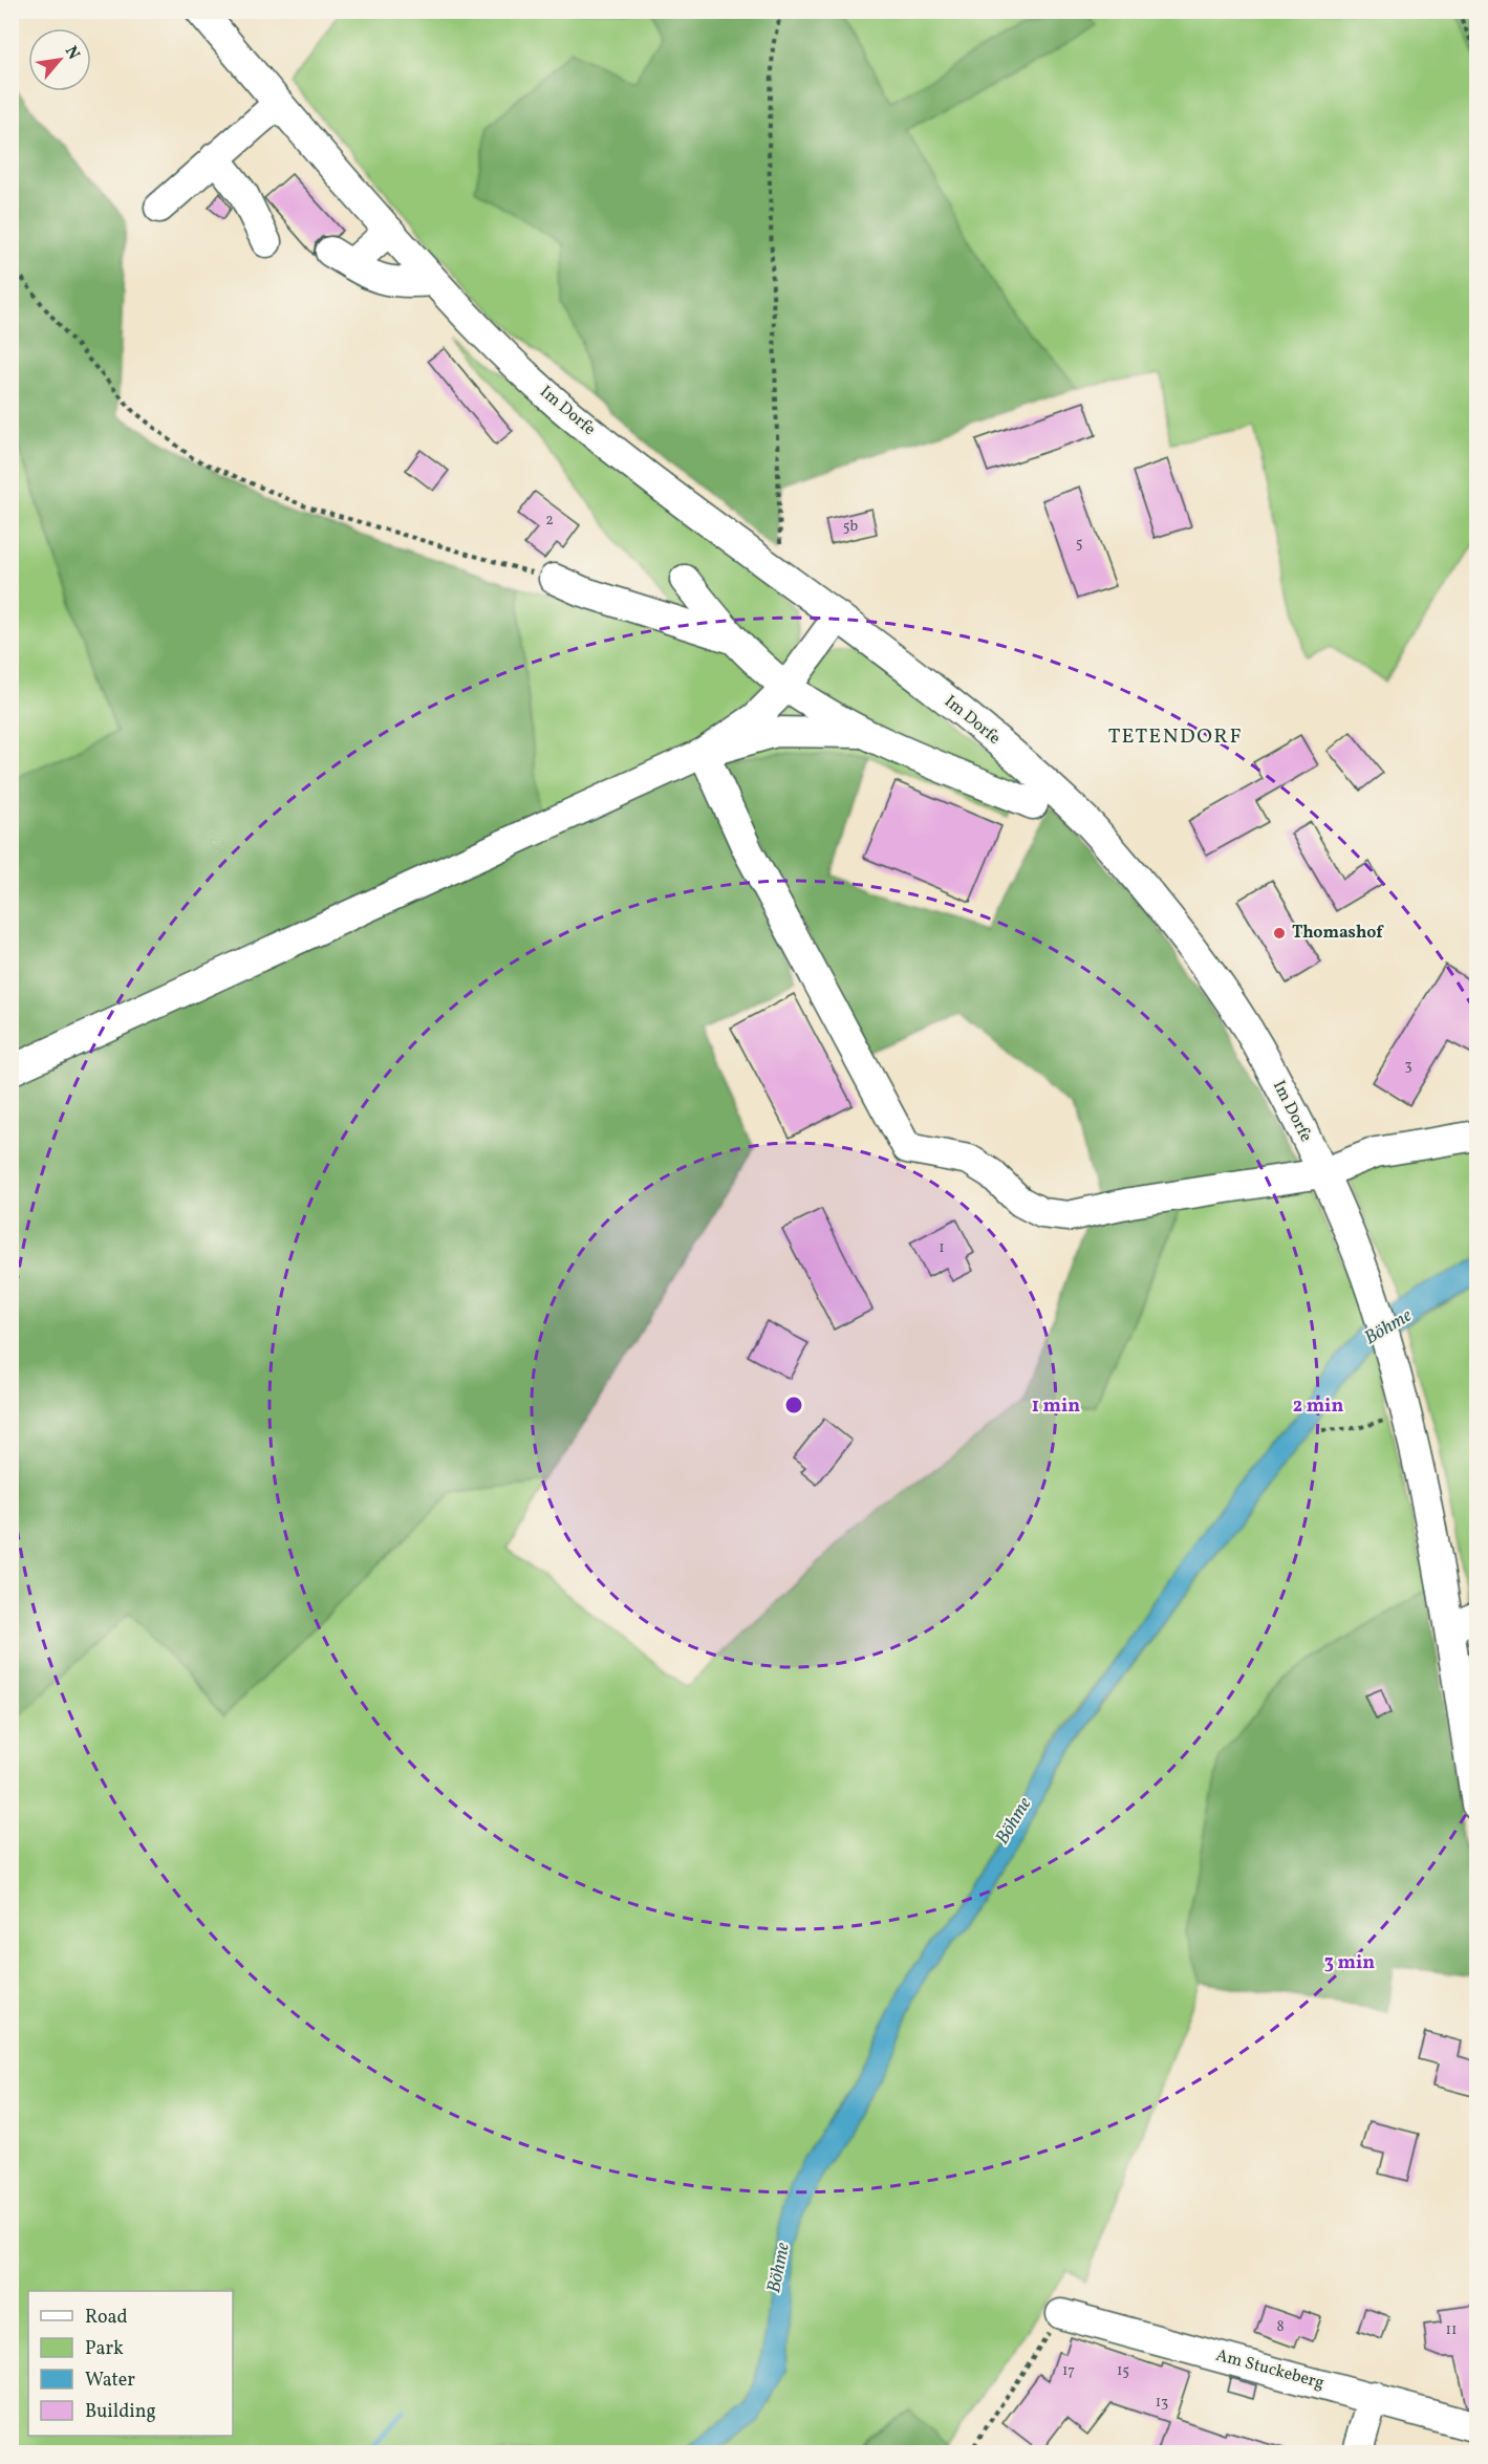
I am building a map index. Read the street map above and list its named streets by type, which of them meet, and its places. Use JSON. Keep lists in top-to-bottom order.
{
  "streets": {
    "street": ["Im Dorfe", "Am Stuckeberg"]
  },
  "districts": ["TETENDORF"],
  "water": ["Böhme"],
  "places": ["Thomashof"],
  "house_numbers": [
    "2",
    "5b",
    "5",
    "3",
    "1",
    "8",
    "11",
    "17",
    "15",
    "13"
  ],
  "legend": [
    "Road",
    "Park",
    "Water",
    "Building"
  ],
  "north": "top right",
  "rings": ["1 min", "2 min", "3 min"]
}
